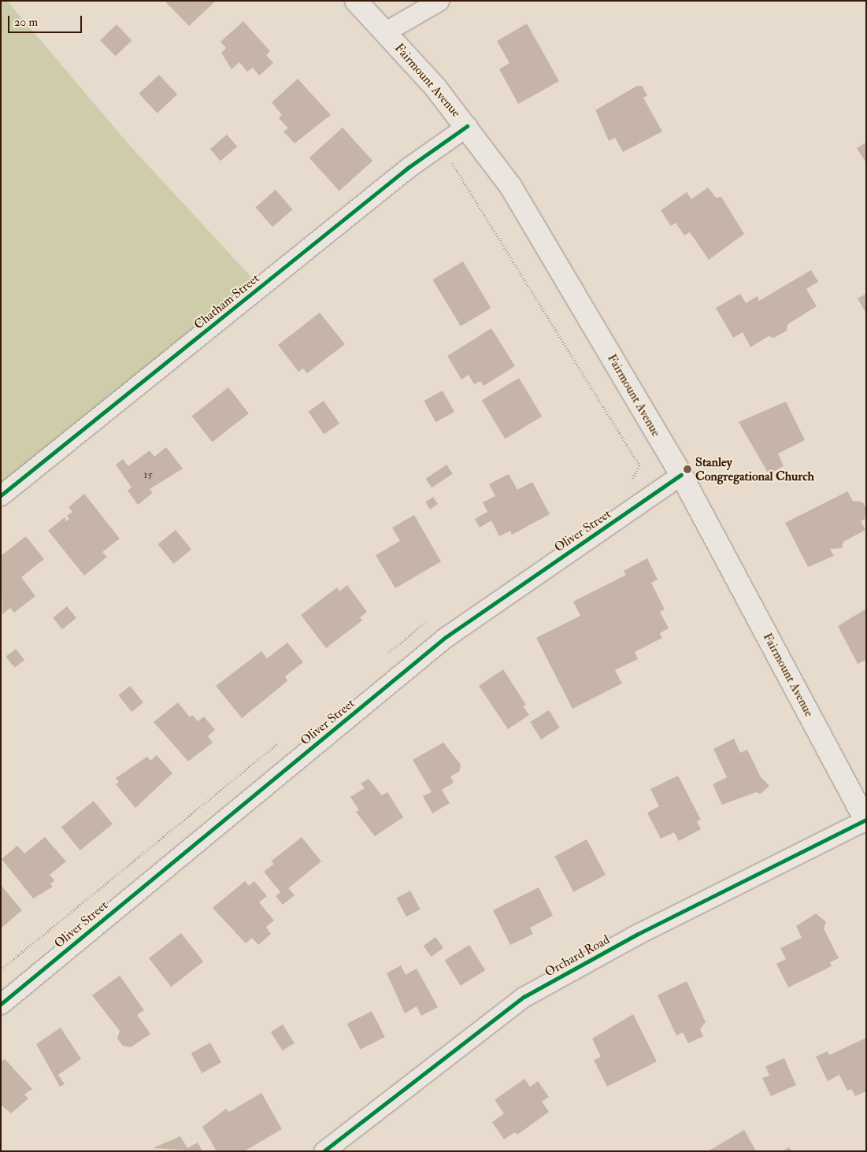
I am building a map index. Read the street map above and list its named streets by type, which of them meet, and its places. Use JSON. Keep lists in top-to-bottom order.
{
  "streets": {
    "main road": ["Fairmount Avenue"],
    "street": ["Chatham Street", "Oliver Street", "Orchard Road"]
  },
  "crossings": [
    ["Fairmount Avenue", "Chatham Street"],
    ["Fairmount Avenue", "Oliver Street"],
    ["Fairmount Avenue", "Orchard Road"]
  ],
  "places": ["Stanley Congregational Church"],
  "house_numbers": ["15"],
  "scale_bar": "20 m"
}
